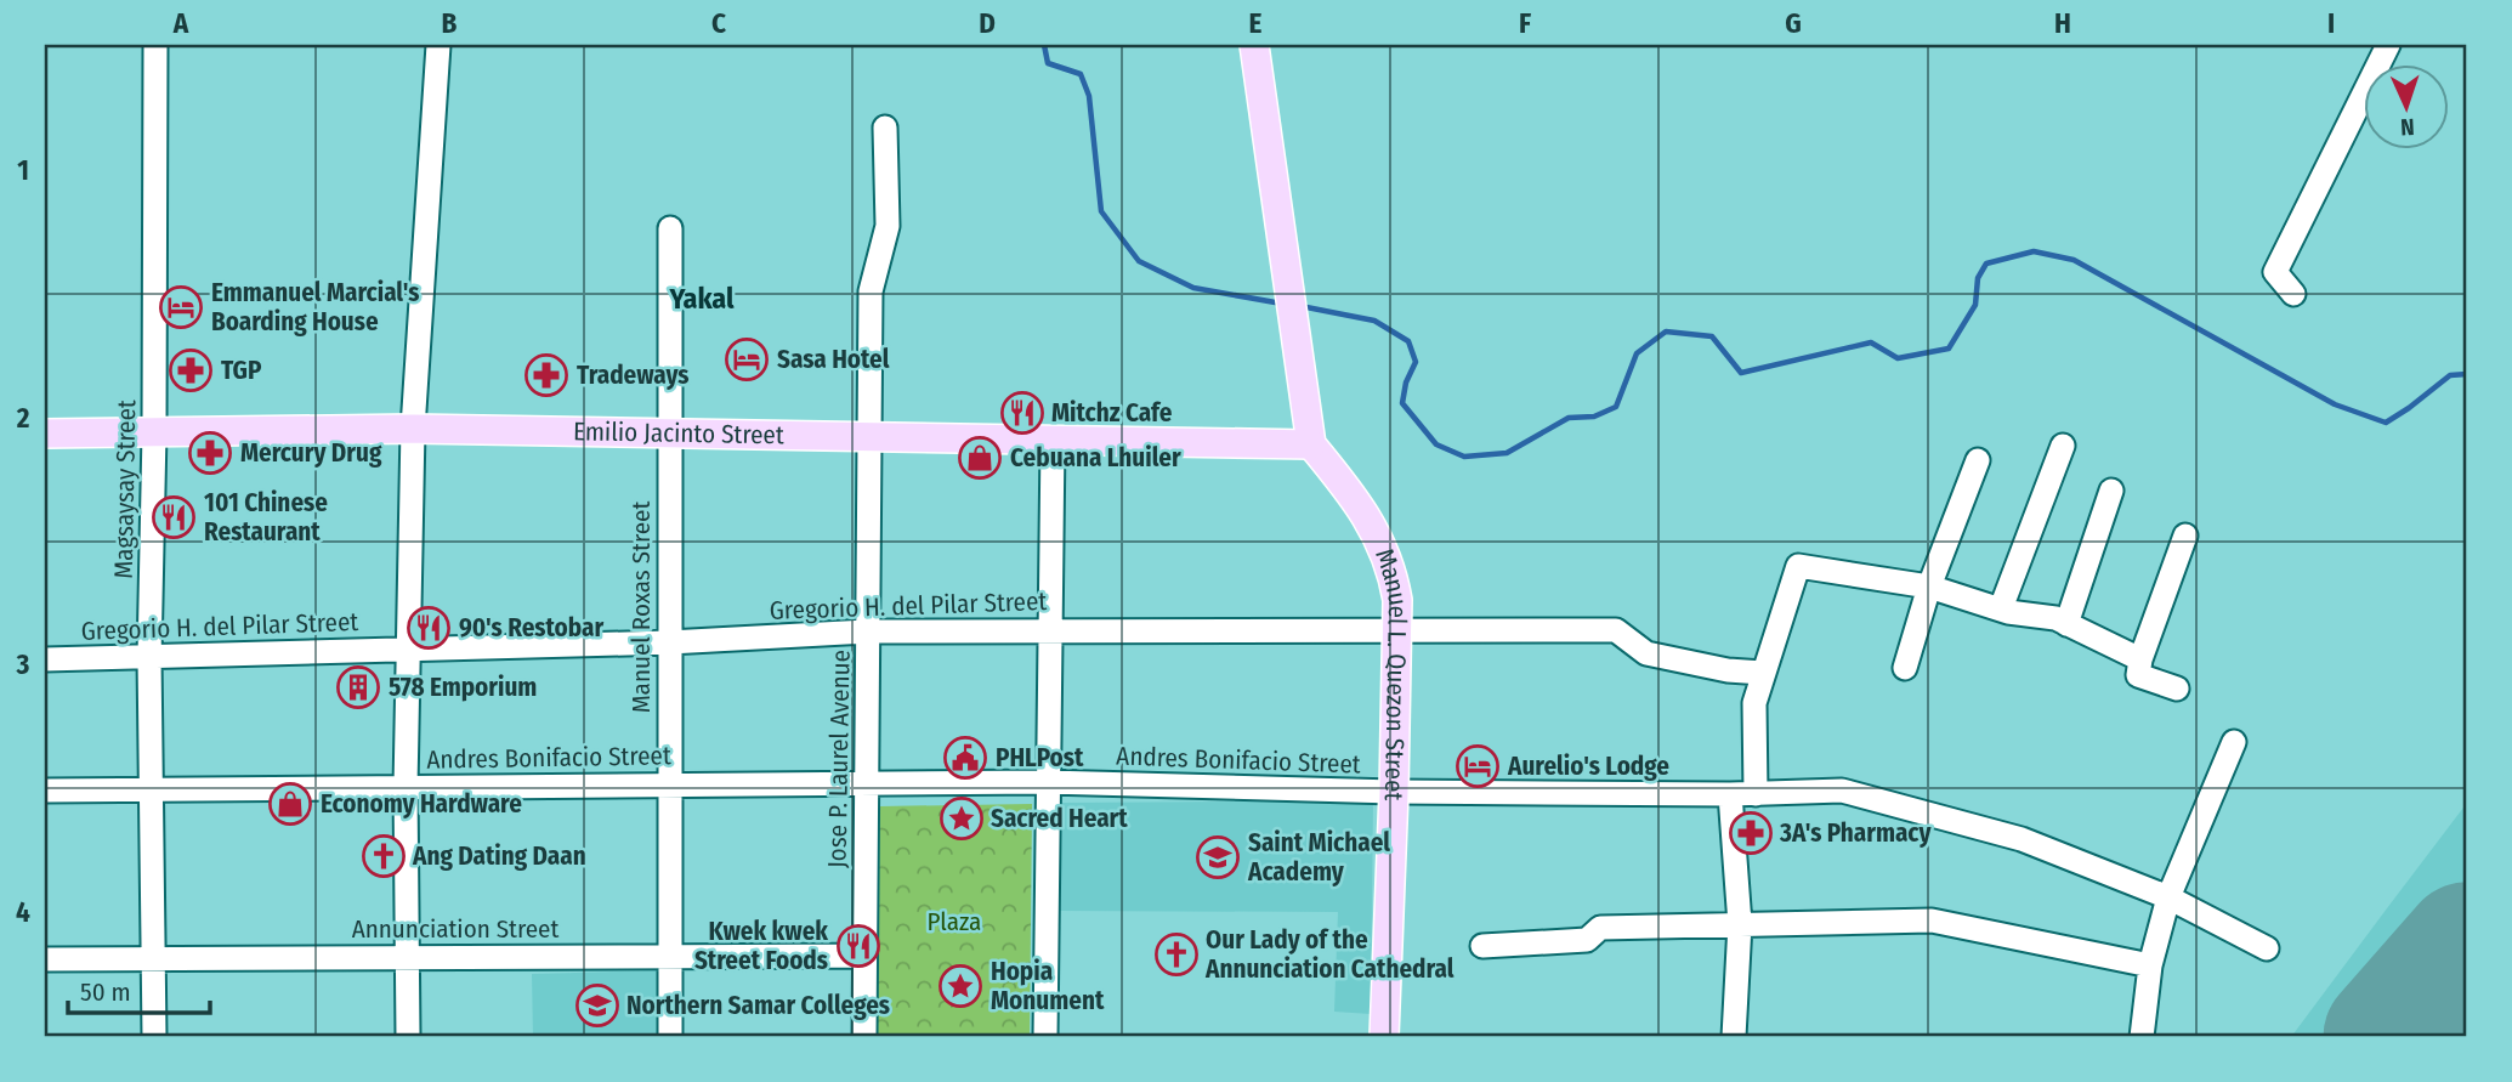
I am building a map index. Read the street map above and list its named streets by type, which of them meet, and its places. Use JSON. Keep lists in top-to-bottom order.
{
  "streets": {
    "main road": ["Emilio Jacinto Street", "Manuel L. Quezon Street"],
    "street": [
      "Magsaysay Street",
      "Gregorio H. del Pilar Street",
      "Manuel Roxas Street",
      "Andres Bonifacio Street",
      "Jose P. Laurel Avenue",
      "Annunciation Street"
    ]
  },
  "crossings": [
    ["Emilio Jacinto Street", "Magsaysay Street"],
    ["Emilio Jacinto Street", "Manuel Roxas Street"],
    ["Emilio Jacinto Street", "Manuel L. Quezon Street"],
    ["Emilio Jacinto Street", "Jose P. Laurel Avenue"],
    ["Magsaysay Street", "Gregorio H. del Pilar Street"],
    ["Magsaysay Street", "Andres Bonifacio Street"],
    ["Magsaysay Street", "Annunciation Street"],
    ["Gregorio H. del Pilar Street", "Manuel Roxas Street"],
    ["Gregorio H. del Pilar Street", "Manuel L. Quezon Street"],
    ["Gregorio H. del Pilar Street", "Jose P. Laurel Avenue"],
    ["Manuel Roxas Street", "Andres Bonifacio Street"],
    ["Manuel Roxas Street", "Annunciation Street"],
    ["Manuel L. Quezon Street", "Andres Bonifacio Street"],
    ["Andres Bonifacio Street", "Jose P. Laurel Avenue"],
    ["Jose P. Laurel Avenue", "Annunciation Street"]
  ],
  "districts": ["Yakal"],
  "parks": ["Plaza"],
  "places": {
    "hotel": ["Emmanuel Marcial's Boarding House", "Sasa Hotel", "Aurelio's Lodge"],
    "pharmacy": [
      "TGP",
      "Tradeways",
      "Mercury Drug",
      "3A's Pharmacy"
    ],
    "restaurant": [
      "Mitchz Cafe",
      "101 Chinese Restaurant",
      "90's Restobar",
      "Kwek kwek Street Foods"
    ],
    "shop": ["Cebuana Lhuiler", "Economy Hardware"],
    "building": ["578 Emporium"],
    "public building": ["PHLPost"],
    "place": ["Sacred Heart", "Hopia Monument"],
    "church": ["Ang Dating Daan", "Our Lady of the Annunciation Cathedral"],
    "school or university": ["Saint Michael Academy", "Northern Samar Colleges"]
  },
  "scale_bar": "50 m",
  "north": "bottom",
  "grid": {
    "columns": [
      "A",
      "B",
      "C",
      "D",
      "E",
      "F",
      "G",
      "H",
      "I"
    ],
    "rows": [
      "1",
      "2",
      "3",
      "4"
    ]
  }
}
